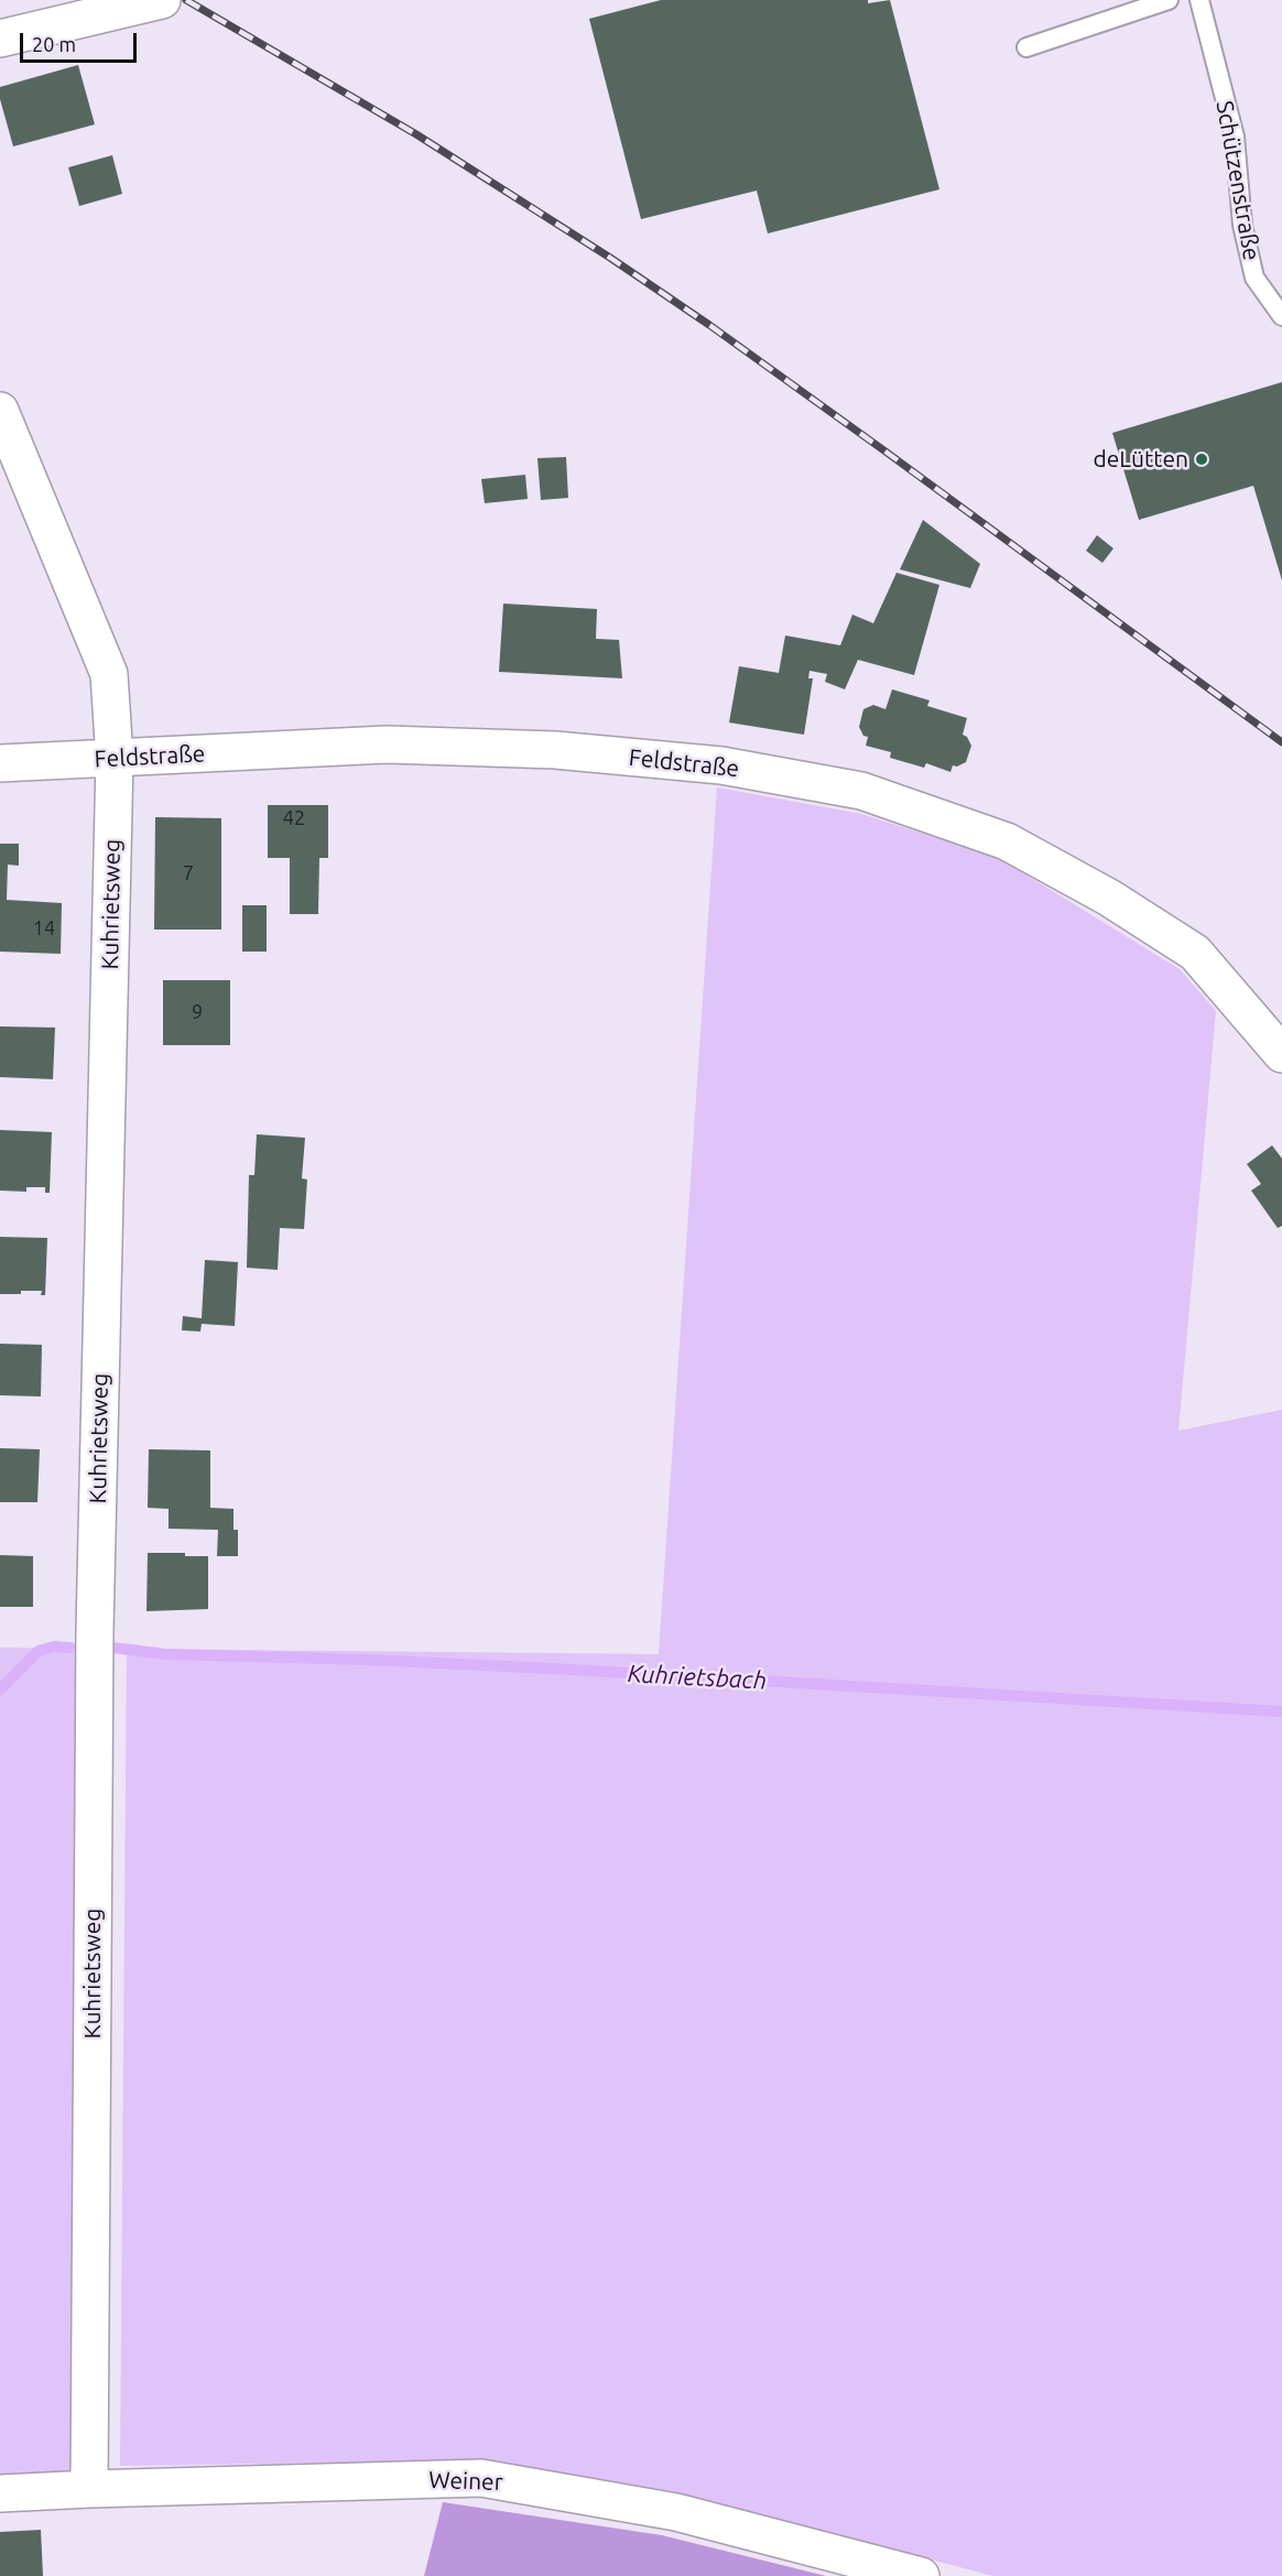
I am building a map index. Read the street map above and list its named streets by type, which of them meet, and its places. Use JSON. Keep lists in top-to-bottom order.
{
  "streets": {
    "street": ["Feldstraße", "Kuhrietsweg", "Weiner"],
    "lane": ["Schützenstraße"]
  },
  "crossings": [
    ["Feldstraße", "Kuhrietsweg"],
    ["Kuhrietsweg", "Weiner"]
  ],
  "water": ["Kuhrietsbach"],
  "places": ["deLütten"],
  "house_numbers": [
    "42",
    "7",
    "14",
    "9"
  ],
  "scale_bar": "20 m"
}
